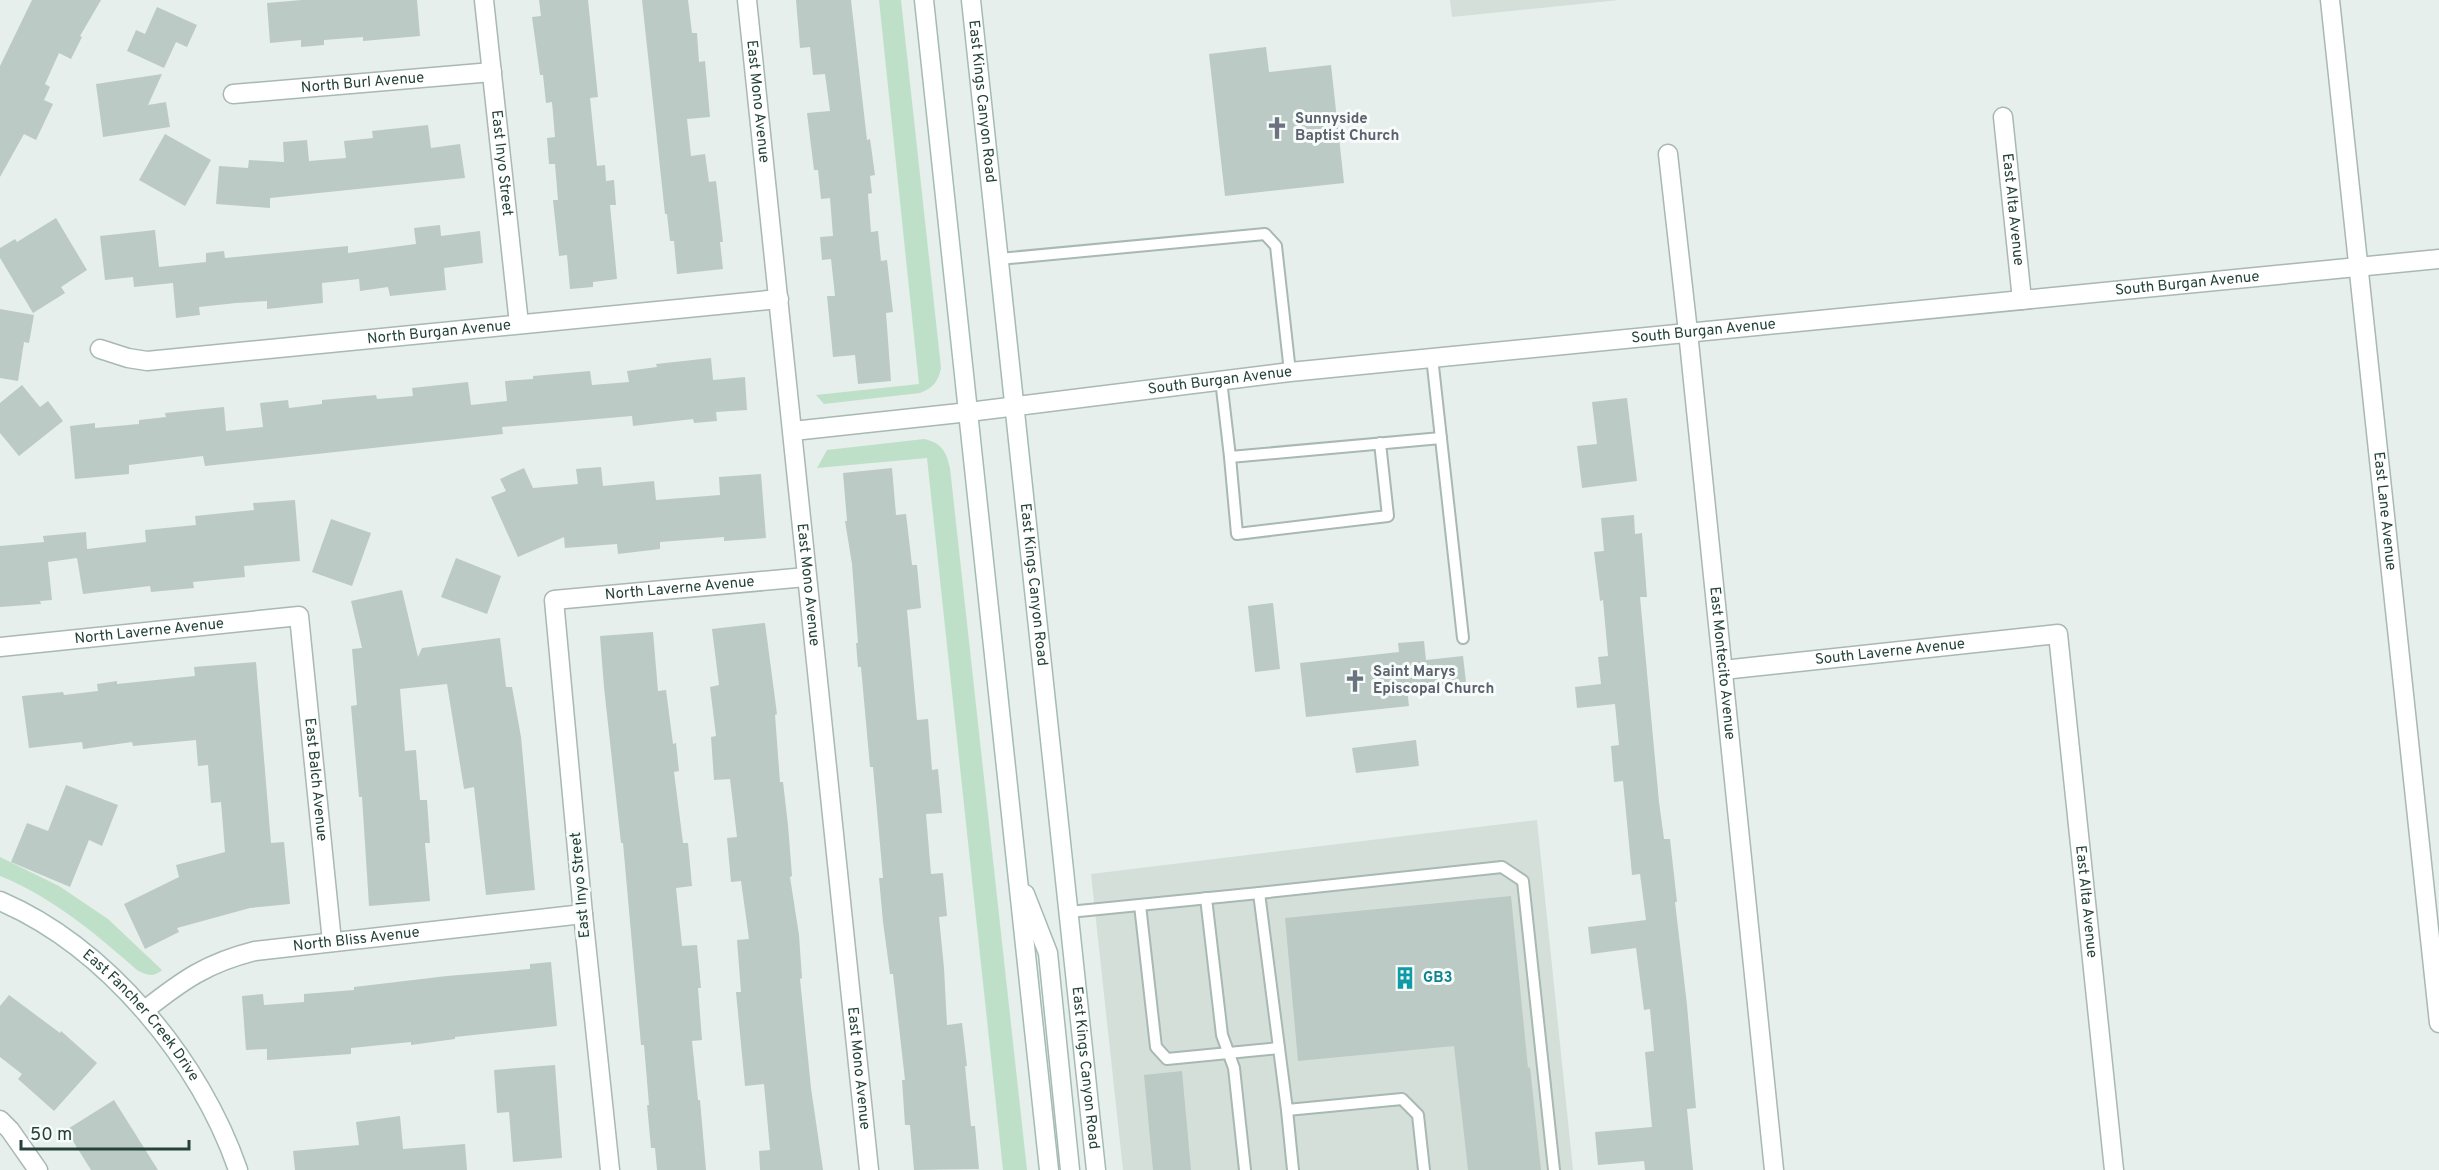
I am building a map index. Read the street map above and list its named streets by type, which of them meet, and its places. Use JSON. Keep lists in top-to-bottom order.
{
  "streets": {
    "street": [
      "North Burl Avenue",
      "East Mono Avenue",
      "East Kings Canyon Road",
      "East Inyo Street",
      "East Alta Avenue",
      "South Burgan Avenue",
      "North Burgan Avenue",
      "East Lane Avenue",
      "North Laverne Avenue",
      "South Laverne Avenue",
      "East Montecito Avenue",
      "East Balch Avenue",
      "North Bliss Avenue",
      "East Fancher Creek Drive"
    ]
  },
  "crossings": [
    ["North Burl Avenue", "East Inyo Street"],
    ["East Mono Avenue", "North Burgan Avenue"],
    ["East Mono Avenue", "North Laverne Avenue"],
    ["East Kings Canyon Road", "South Burgan Avenue"],
    ["East Inyo Street", "North Burgan Avenue"],
    ["East Inyo Street", "North Laverne Avenue"],
    ["East Inyo Street", "North Bliss Avenue"],
    ["East Alta Avenue", "South Burgan Avenue"],
    ["East Alta Avenue", "South Laverne Avenue"],
    ["South Burgan Avenue", "East Lane Avenue"],
    ["South Burgan Avenue", "East Montecito Avenue"],
    ["North Laverne Avenue", "East Balch Avenue"],
    ["South Laverne Avenue", "East Montecito Avenue"],
    ["East Balch Avenue", "North Bliss Avenue"],
    ["North Bliss Avenue", "East Fancher Creek Drive"]
  ],
  "places": {
    "church": ["Sunnyside Baptist Church", "Saint Marys Episcopal Church"],
    "building": ["GB3"]
  },
  "scale_bar": "50 m"
}
